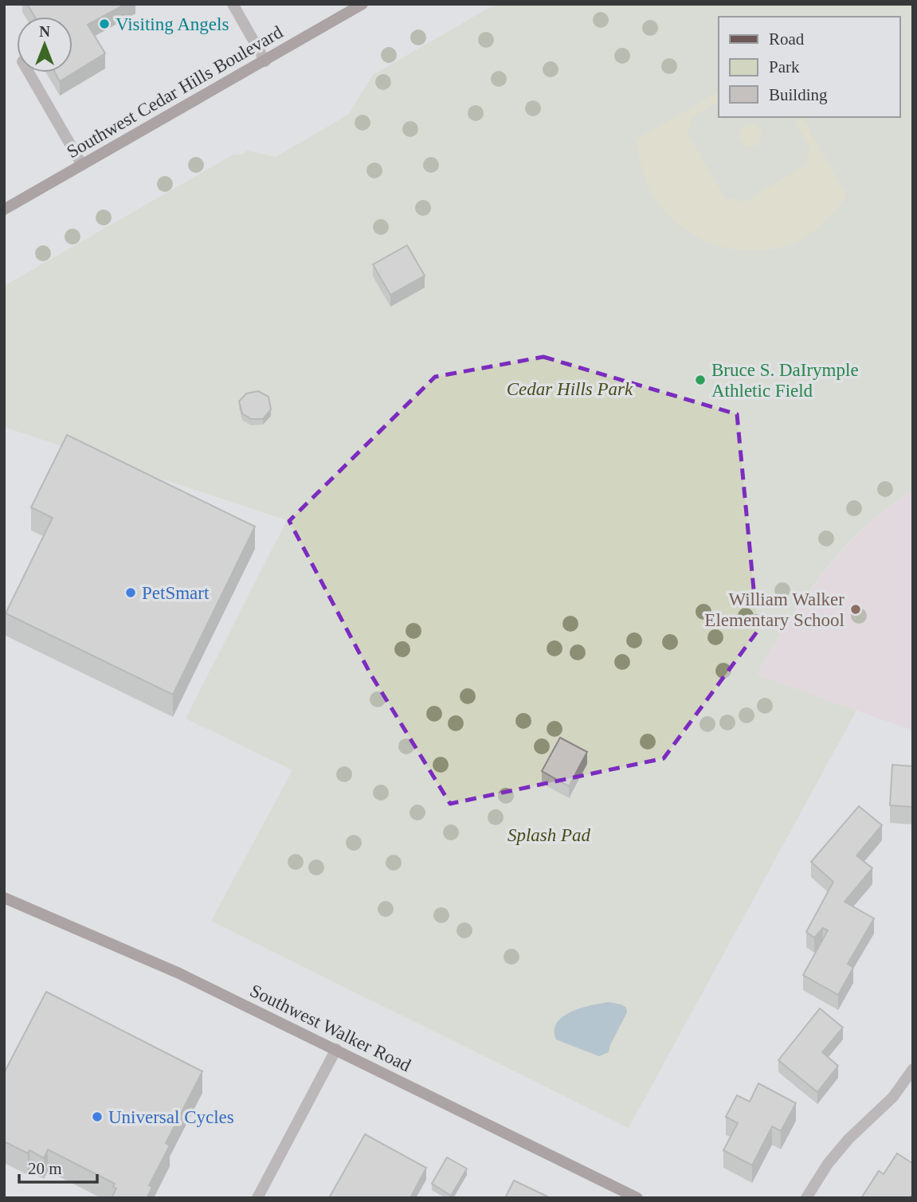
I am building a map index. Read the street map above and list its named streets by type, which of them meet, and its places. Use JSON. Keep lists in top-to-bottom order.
{
  "streets": {
    "main road": ["Southwest Cedar Hills Boulevard", "Southwest Walker Road"]
  },
  "parks": ["Cedar Hills Park", "Splash Pad"],
  "places": [
    "Visiting Angels",
    "Bruce S. DaIrymple Athletic Field",
    "PetSmart",
    "William Walker Elementary School",
    "Universal Cycles"
  ],
  "legend": ["Road", "Park", "Building"],
  "scale_bar": "20 m",
  "north": "top"
}
